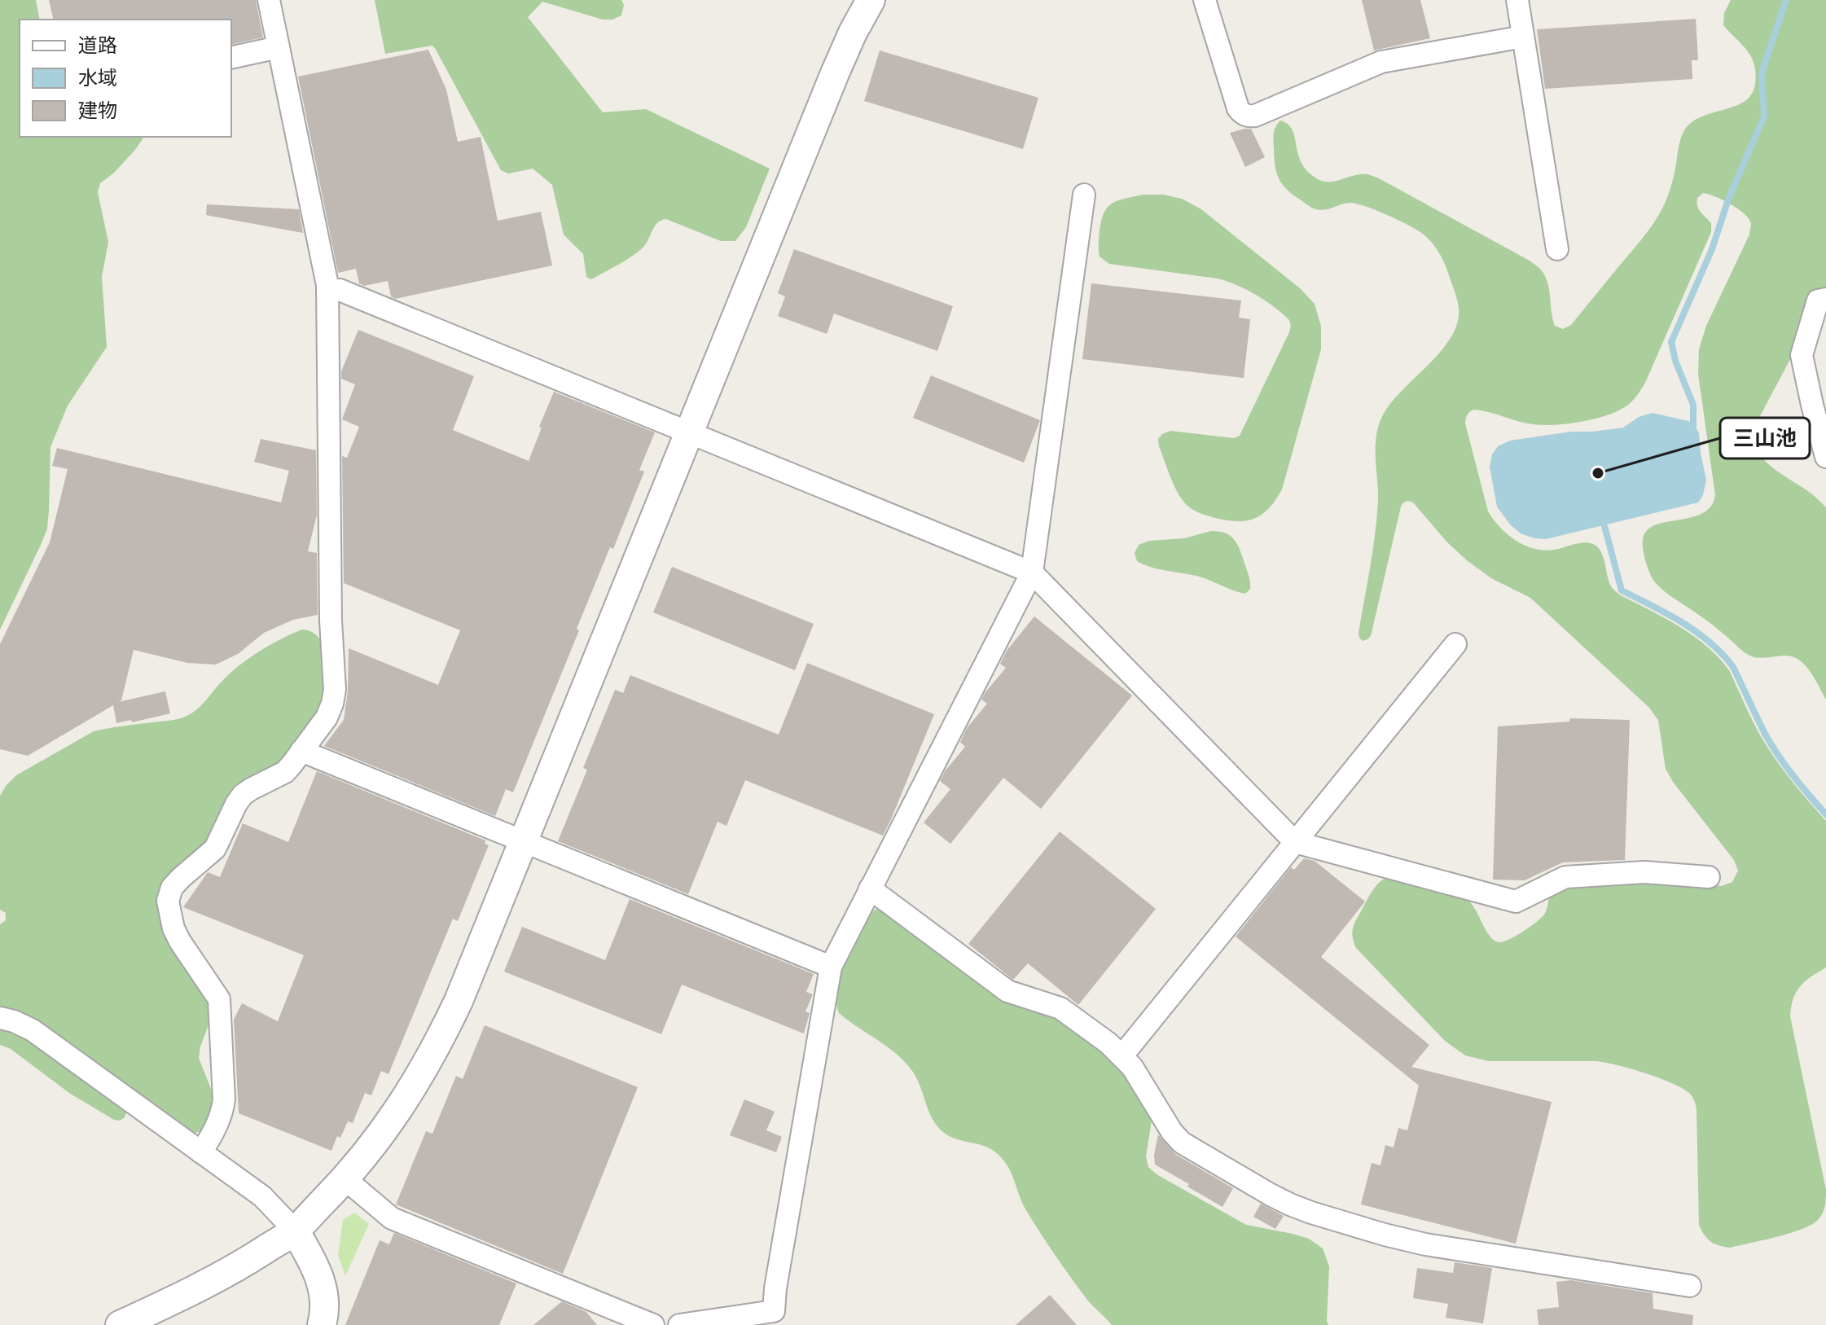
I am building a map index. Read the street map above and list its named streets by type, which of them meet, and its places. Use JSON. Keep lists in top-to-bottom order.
{
  "places": ["三山池"],
  "legend": ["道路", "水域", "建物"]
}
